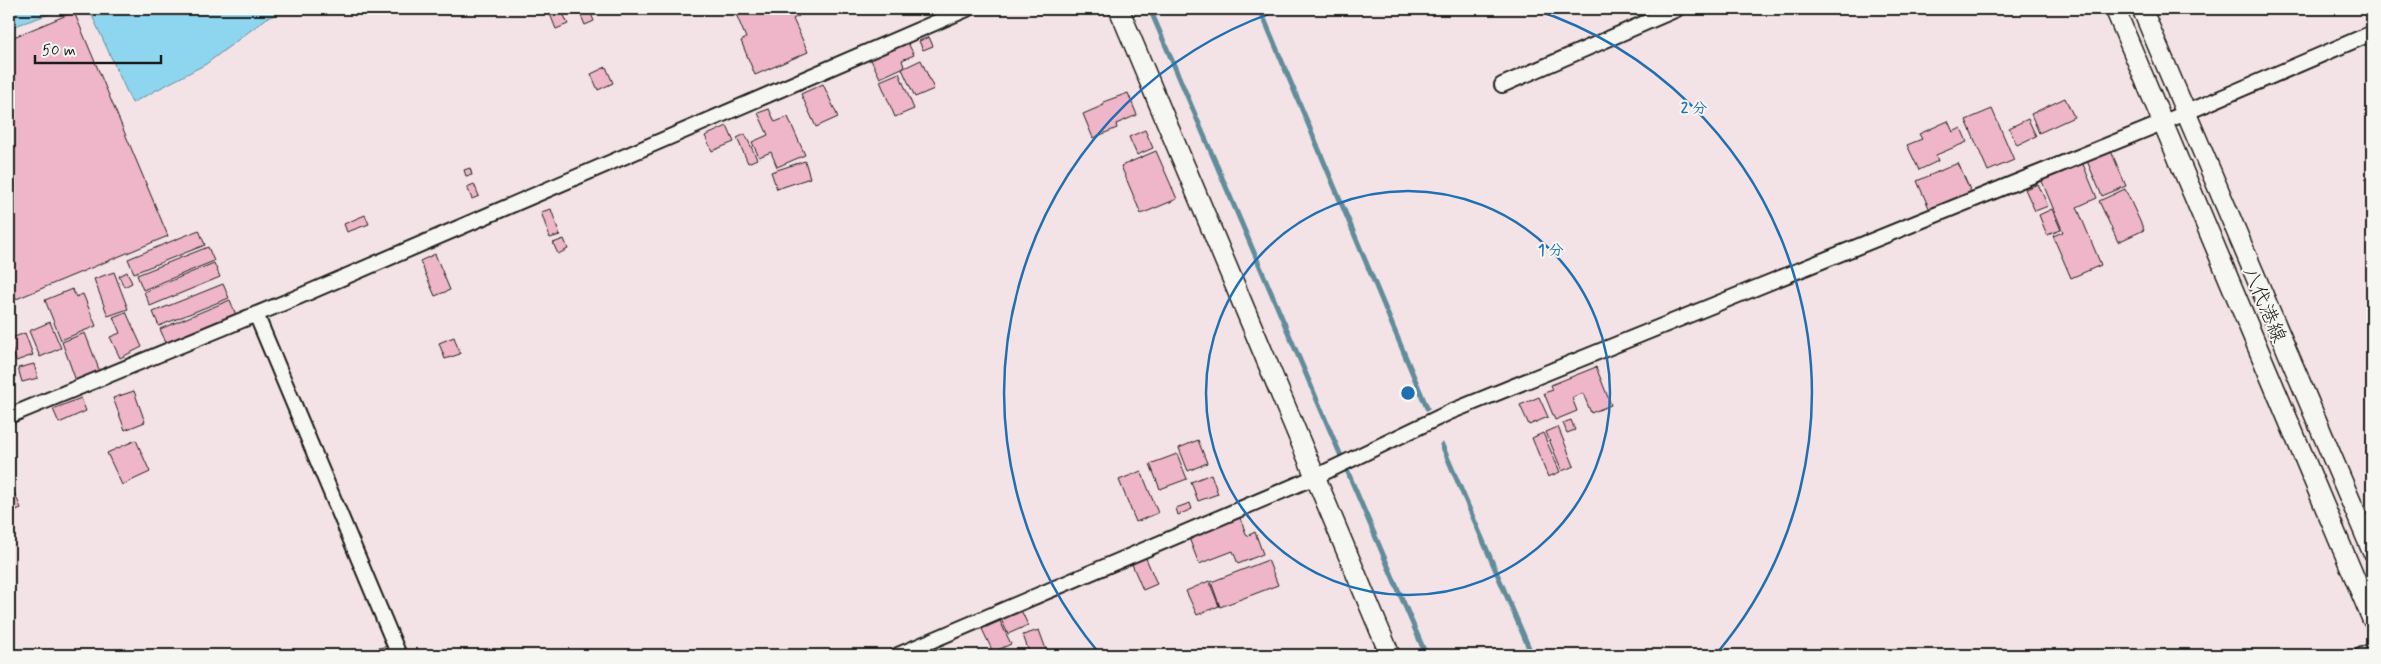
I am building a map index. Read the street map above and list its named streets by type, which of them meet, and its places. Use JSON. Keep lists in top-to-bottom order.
{
  "streets": {
    "main road": ["八代港線"]
  },
  "scale_bar": "50 m",
  "rings": ["2 分", "1 分"]
}
